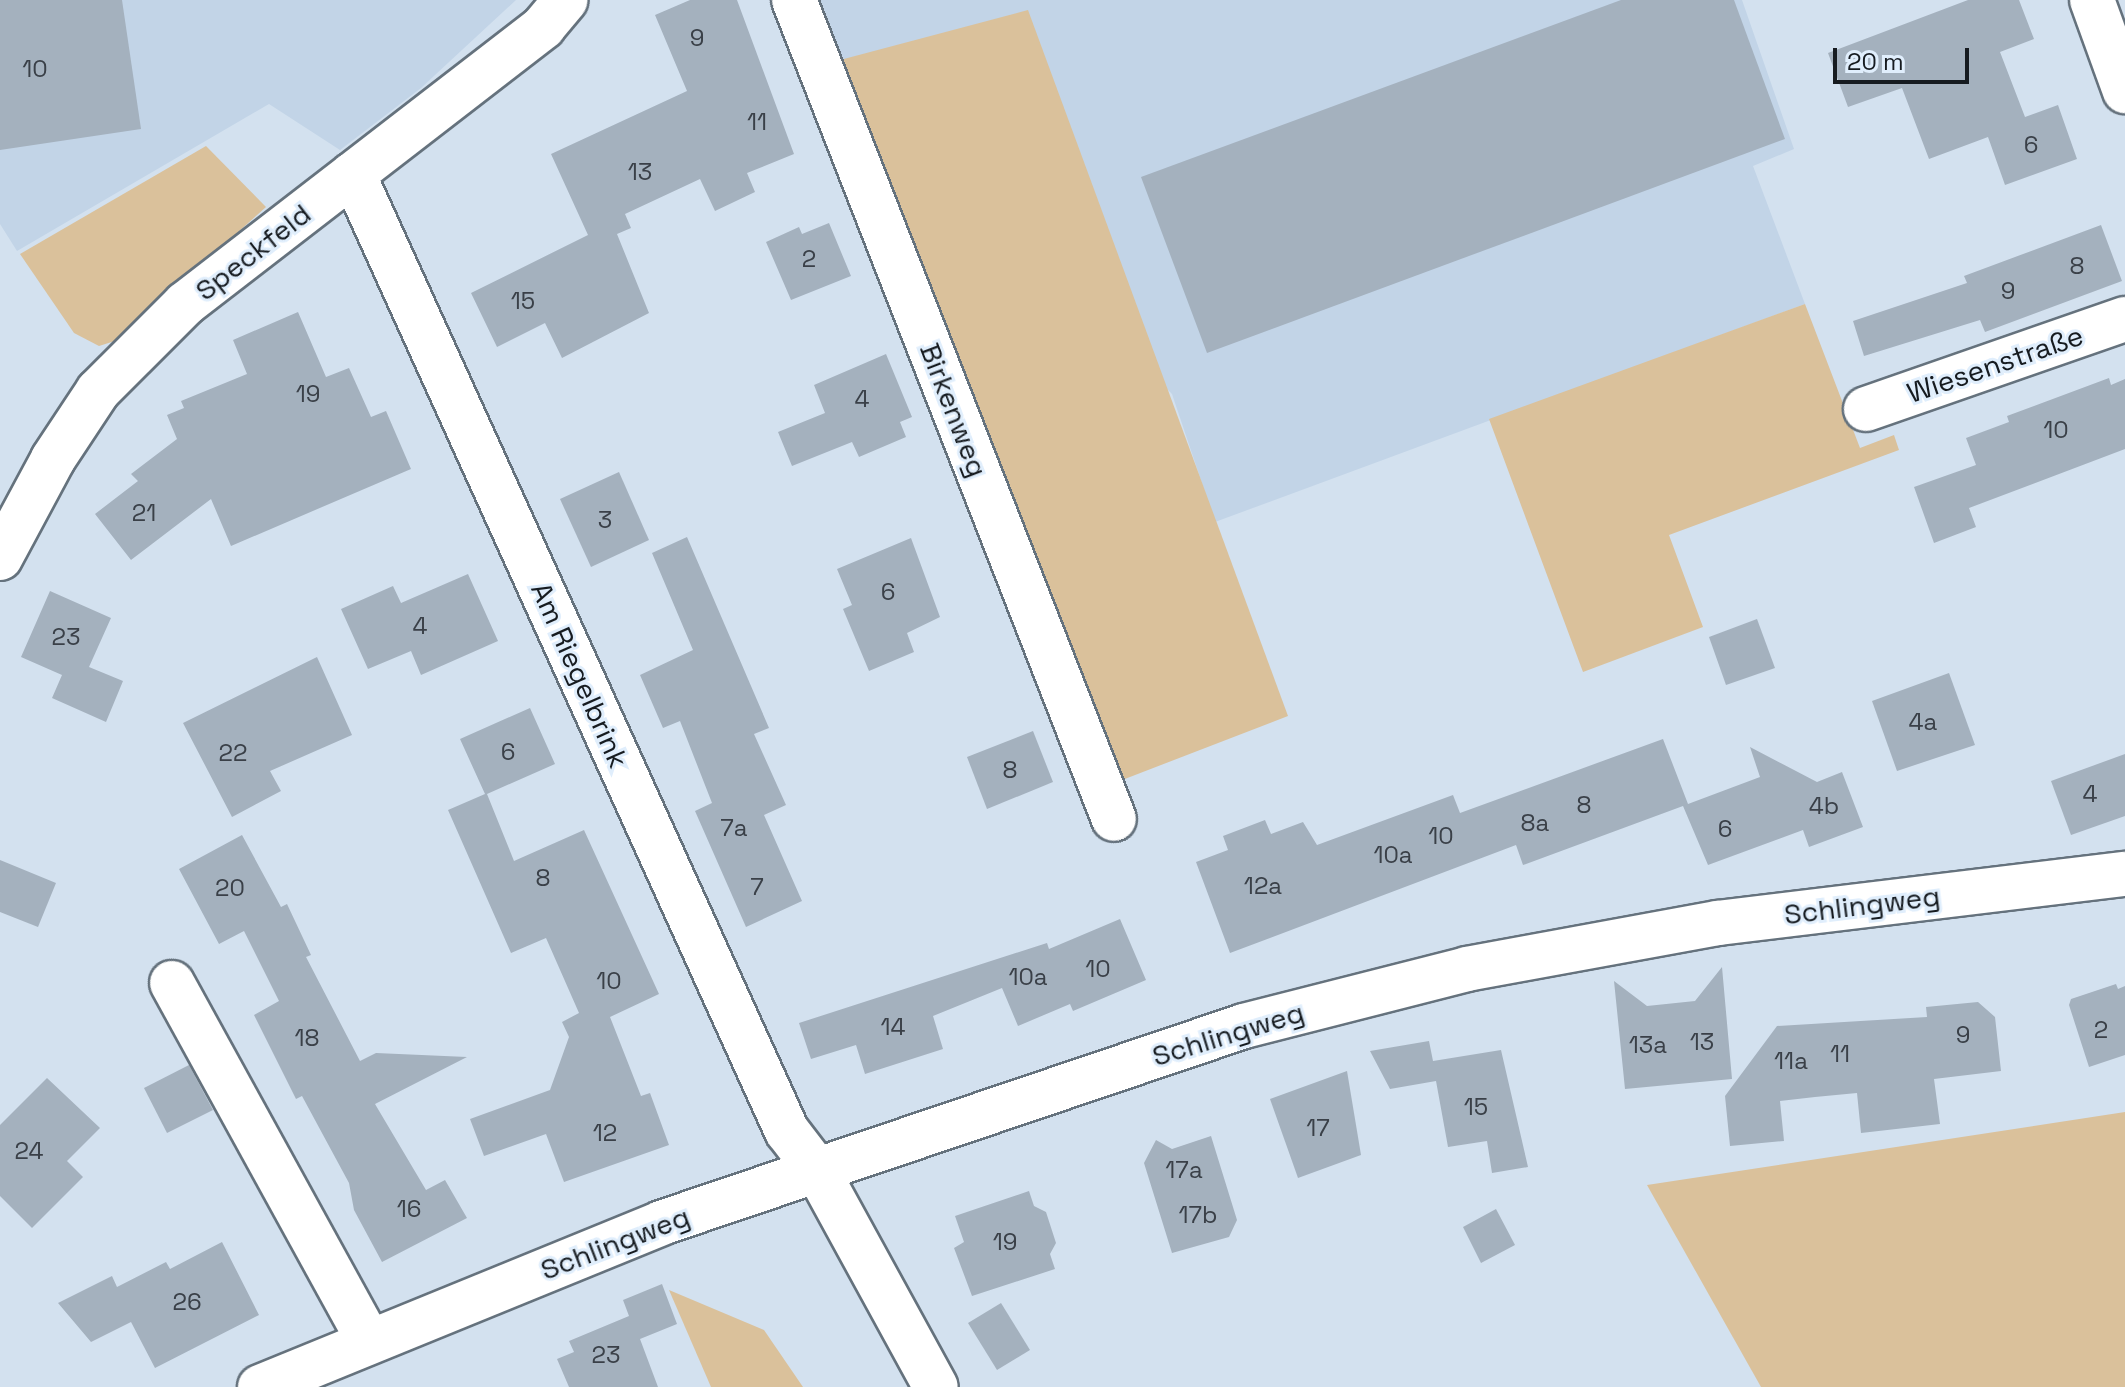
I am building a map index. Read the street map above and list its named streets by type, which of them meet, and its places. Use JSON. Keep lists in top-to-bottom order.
{
  "streets": {
    "street": [
      "Speckfeld",
      "Wiesenstraße",
      "Birkenweg",
      "Am Riegelbrink",
      "Schlingweg"
    ]
  },
  "crossings": [
    ["Speckfeld", "Am Riegelbrink"],
    ["Am Riegelbrink", "Schlingweg"]
  ],
  "house_numbers": [
    "9",
    "10",
    "11",
    "6",
    "13",
    "2",
    "8",
    "9",
    "15",
    "19",
    "4",
    "10",
    "21",
    "3",
    "6",
    "4",
    "23",
    "4a",
    "6",
    "22",
    "8",
    "4",
    "8",
    "4b",
    "8a",
    "7a",
    "6",
    "10",
    "10a",
    "8",
    "12a",
    "7",
    "20",
    "10",
    "10a",
    "10",
    "14",
    "2",
    "9",
    "18",
    "13",
    "13a",
    "11",
    "11a",
    "15",
    "17",
    "12",
    "24",
    "17a",
    "16",
    "17b",
    "19",
    "26",
    "23"
  ],
  "scale_bar": "20 m"
}
